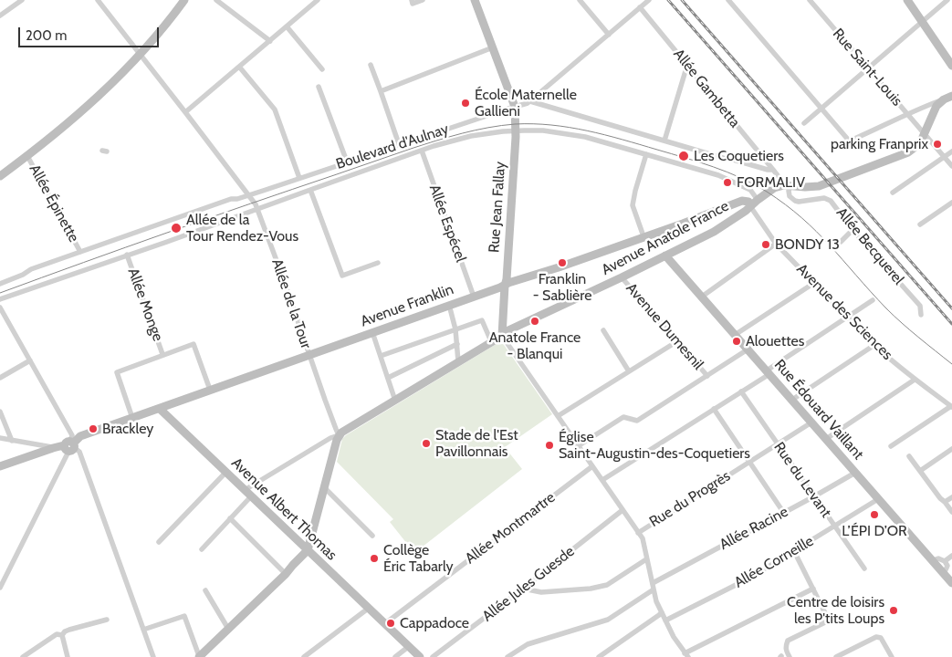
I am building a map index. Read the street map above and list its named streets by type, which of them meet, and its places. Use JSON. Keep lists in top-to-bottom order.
{
  "streets": {
    "street": [
      "Rue Saint-Louis",
      "Allée Gambetta",
      "Boulevard d'Aulnay",
      "Allée Épinette",
      "Rue Jean Fallay",
      "Allée Espécel",
      "Avenue Anatole France",
      "Allée Becquerel",
      "Allée de la Tour",
      "Allée Monge",
      "Avenue Franklin",
      "Avenue des Sciences",
      "Avenue Dumesnil",
      "Rue Édouard Vaillant",
      "Rue du Levant",
      "Rue du Progrès",
      "Avenue Albert Thomas",
      "Allée Montmartre",
      "Allée Racine",
      "Allée Corneille",
      "Allée Jules Guesde"
    ]
  },
  "crossings": [
    ["Rue Saint-Louis", "Avenue Anatole France"],
    ["Boulevard d'Aulnay", "Allée Épinette"],
    ["Boulevard d'Aulnay", "Rue Jean Fallay"],
    ["Boulevard d'Aulnay", "Allée Espécel"],
    ["Boulevard d'Aulnay", "Avenue Anatole France"],
    ["Boulevard d'Aulnay", "Allée de la Tour"],
    ["Boulevard d'Aulnay", "Allée Monge"],
    ["Boulevard d'Aulnay", "Avenue Franklin"],
    ["Boulevard d'Aulnay", "Avenue des Sciences"],
    ["Rue Jean Fallay", "Avenue Anatole France"],
    ["Rue Jean Fallay", "Avenue Franklin"],
    ["Allée Espécel", "Avenue Franklin"],
    ["Avenue Anatole France", "Allée Becquerel"],
    ["Avenue Anatole France", "Allée de la Tour"],
    ["Avenue Anatole France", "Avenue Franklin"],
    ["Avenue Anatole France", "Avenue des Sciences"],
    ["Avenue Anatole France", "Avenue Dumesnil"],
    ["Avenue Anatole France", "Rue Édouard Vaillant"],
    ["Allée de la Tour", "Avenue Franklin"],
    ["Avenue Franklin", "Avenue des Sciences"],
    ["Avenue Franklin", "Avenue Albert Thomas"],
    ["Rue Édouard Vaillant", "Rue du Progrès"],
    ["Rue Édouard Vaillant", "Allée Racine"],
    ["Rue Édouard Vaillant", "Allée Corneille"],
    ["Rue du Levant", "Rue du Progrès"],
    ["Rue du Levant", "Allée Racine"],
    ["Rue du Levant", "Allée Corneille"],
    ["Avenue Albert Thomas", "Allée Montmartre"]
  ],
  "places": [
    "École Maternelle Gallieni",
    "parking Franprix",
    "Les Coquetiers",
    "FORMALIV",
    "Allée de la Tour Rendez-Vous",
    "BONDY 13",
    "Franklin - Sablière",
    "Anatole France - Blanqui",
    "Alouettes",
    "Brackley",
    "Stade de l'Est Pavillonnais",
    "Église Saint-Augustin-des-Coquetiers",
    "L’ÉPI D’OR",
    "Collège Éric Tabarly",
    "Centre de loisirs les P'tits Loups",
    "Cappadoce"
  ],
  "scale_bar": "200 m"
}
